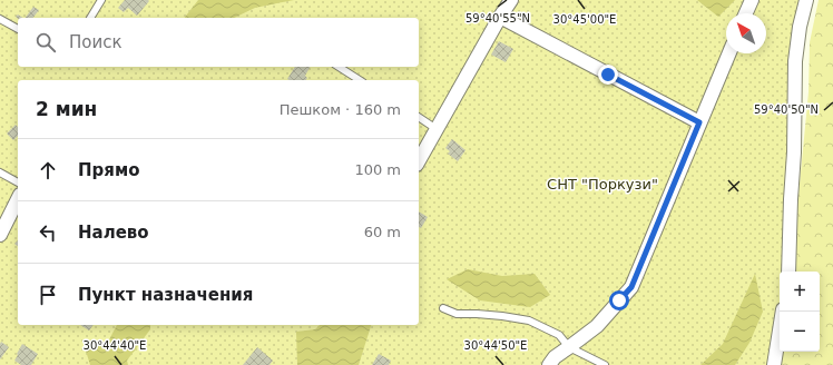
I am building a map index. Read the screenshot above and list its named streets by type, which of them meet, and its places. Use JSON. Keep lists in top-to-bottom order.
{
  "parks": ["СНТ \"Поркузи\""],
  "north": "top left",
  "page": {
    "search": "Поиск",
    "heading": ["2 мин", "Пешком · 160 m"],
    "list": [
      ["Прямо", "100 m"],
      ["Налево", "60 m"],
      "Пункт назначения"
    ],
    "map_buttons": ["+", "−"]
  },
  "coordinates": [
    "59°40'55\"N",
    "30°45'00\"E",
    "59°40'50\"N",
    "30°44'40\"E",
    "30°44'50\"E"
  ]
}
